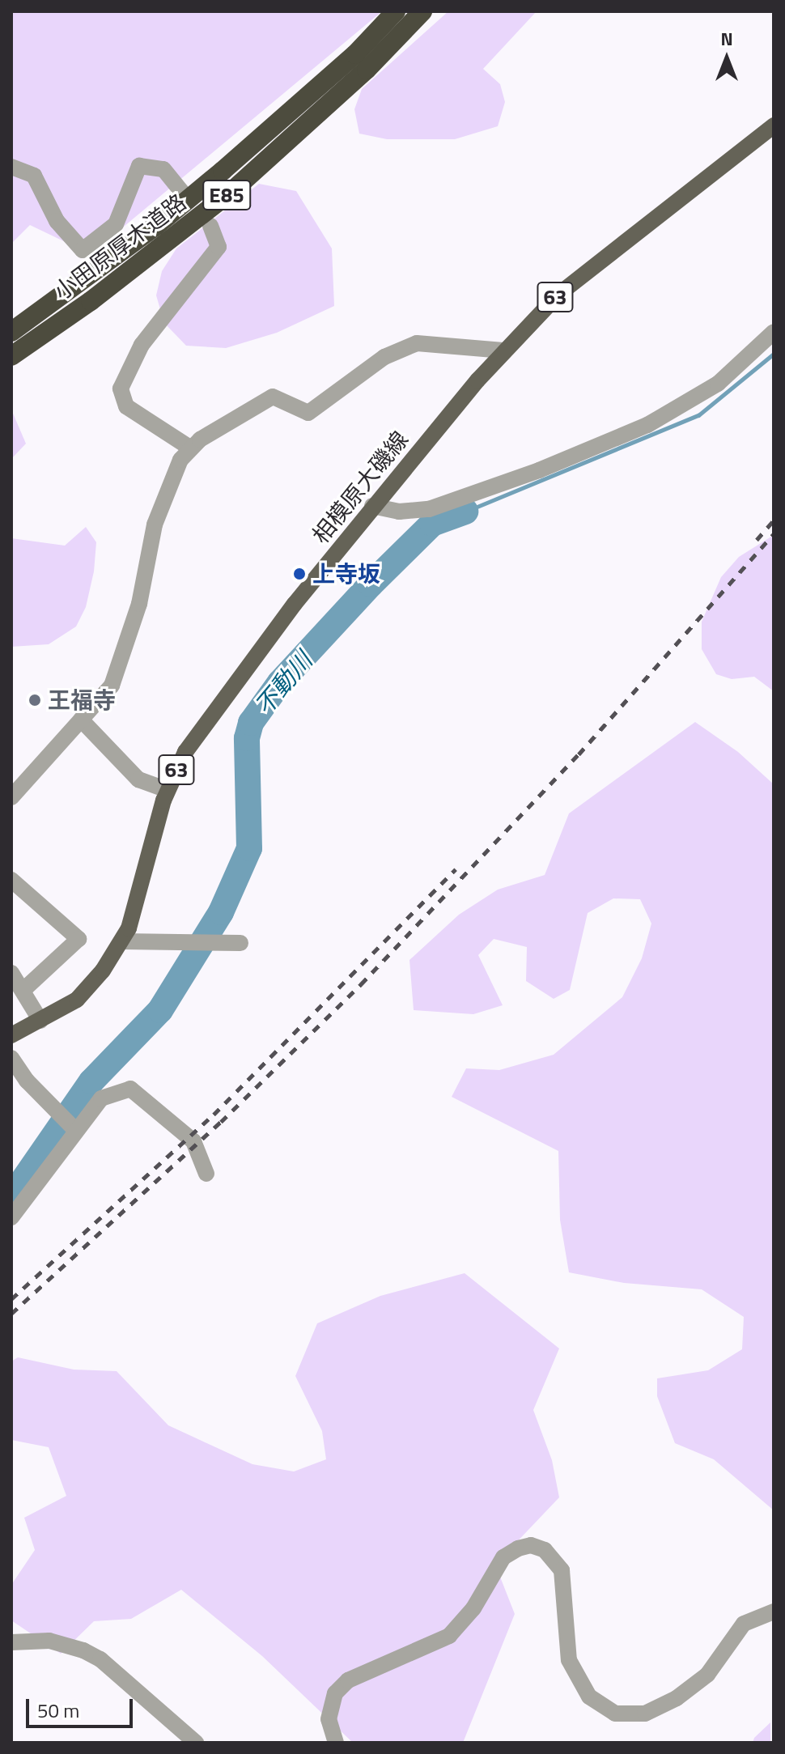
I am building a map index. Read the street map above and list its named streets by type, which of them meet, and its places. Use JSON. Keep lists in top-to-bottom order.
{
  "streets": {
    "highway": ["E85", "小田原厚木道路"],
    "main road": ["63", "相模原大磯線"]
  },
  "water": ["不動川"],
  "places": ["上寺坂", "王福寺"],
  "scale_bar": "50 m",
  "north": "top"
}
